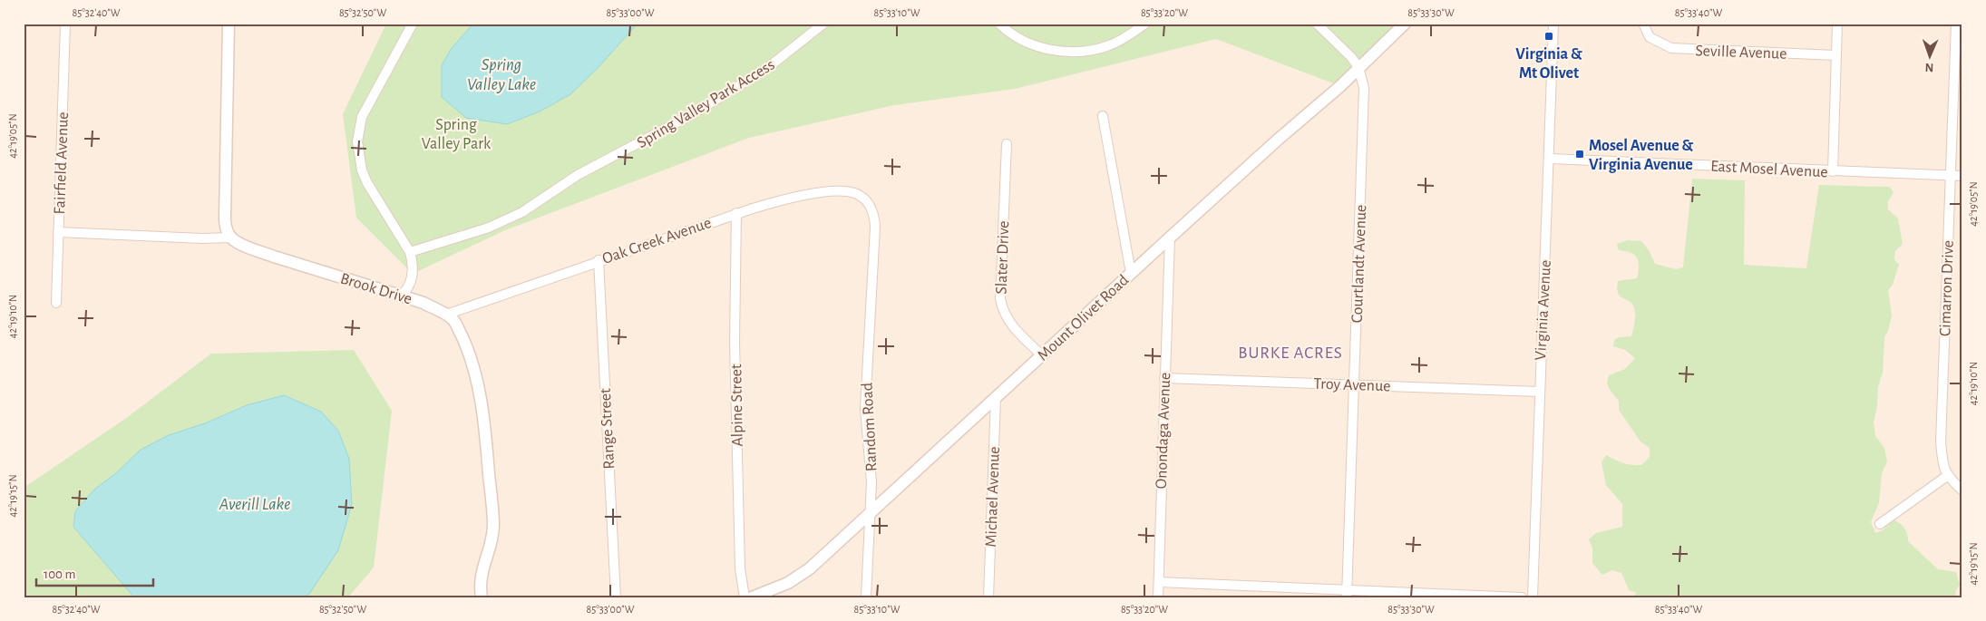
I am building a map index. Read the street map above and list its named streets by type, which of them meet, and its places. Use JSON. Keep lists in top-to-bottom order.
{
  "streets": {
    "street": [
      "Seville Avenue",
      "Spring Valley Park Access",
      "Fairfield Avenue",
      "East Mosel Avenue",
      "Oak Creek Avenue",
      "Slater Drive",
      "Courtlandt Avenue",
      "Brook Drive",
      "Cimarron Drive",
      "Virginia Avenue",
      "Mount Olivet Road",
      "Troy Avenue",
      "Alpine Street",
      "Random Road",
      "Range Street",
      "Onondaga Avenue",
      "Michael Avenue"
    ]
  },
  "crossings": [
    ["East Mosel Avenue", "Cimarron Drive"],
    ["East Mosel Avenue", "Virginia Avenue"],
    ["Oak Creek Avenue", "Brook Drive"],
    ["Oak Creek Avenue", "Alpine Street"],
    ["Oak Creek Avenue", "Random Road"],
    ["Oak Creek Avenue", "Range Street"],
    ["Slater Drive", "Mount Olivet Road"],
    ["Courtlandt Avenue", "Mount Olivet Road"],
    ["Courtlandt Avenue", "Troy Avenue"],
    ["Virginia Avenue", "Troy Avenue"],
    ["Mount Olivet Road", "Random Road"],
    ["Mount Olivet Road", "Onondaga Avenue"],
    ["Mount Olivet Road", "Michael Avenue"],
    ["Troy Avenue", "Onondaga Avenue"]
  ],
  "districts": ["BURKE ACRES"],
  "water": ["Spring Valley Lake", "Averill Lake"],
  "parks": ["Spring Valley Park"],
  "places": {
    "transit": ["Virginia & Mt Olivet", "Mosel Avenue & Virginia Avenue"]
  },
  "scale_bar": "100 m",
  "north": "bottom",
  "coordinates": [
    "85°32'40\"W",
    "85°32'50\"W",
    "85°33'00\"W",
    "85°33'10\"W",
    "85°33'20\"W",
    "85°33'30\"W",
    "85°33'40\"W",
    "42°19'05\"N",
    "42°19'10\"N",
    "42°19'15\"N"
  ]
}
